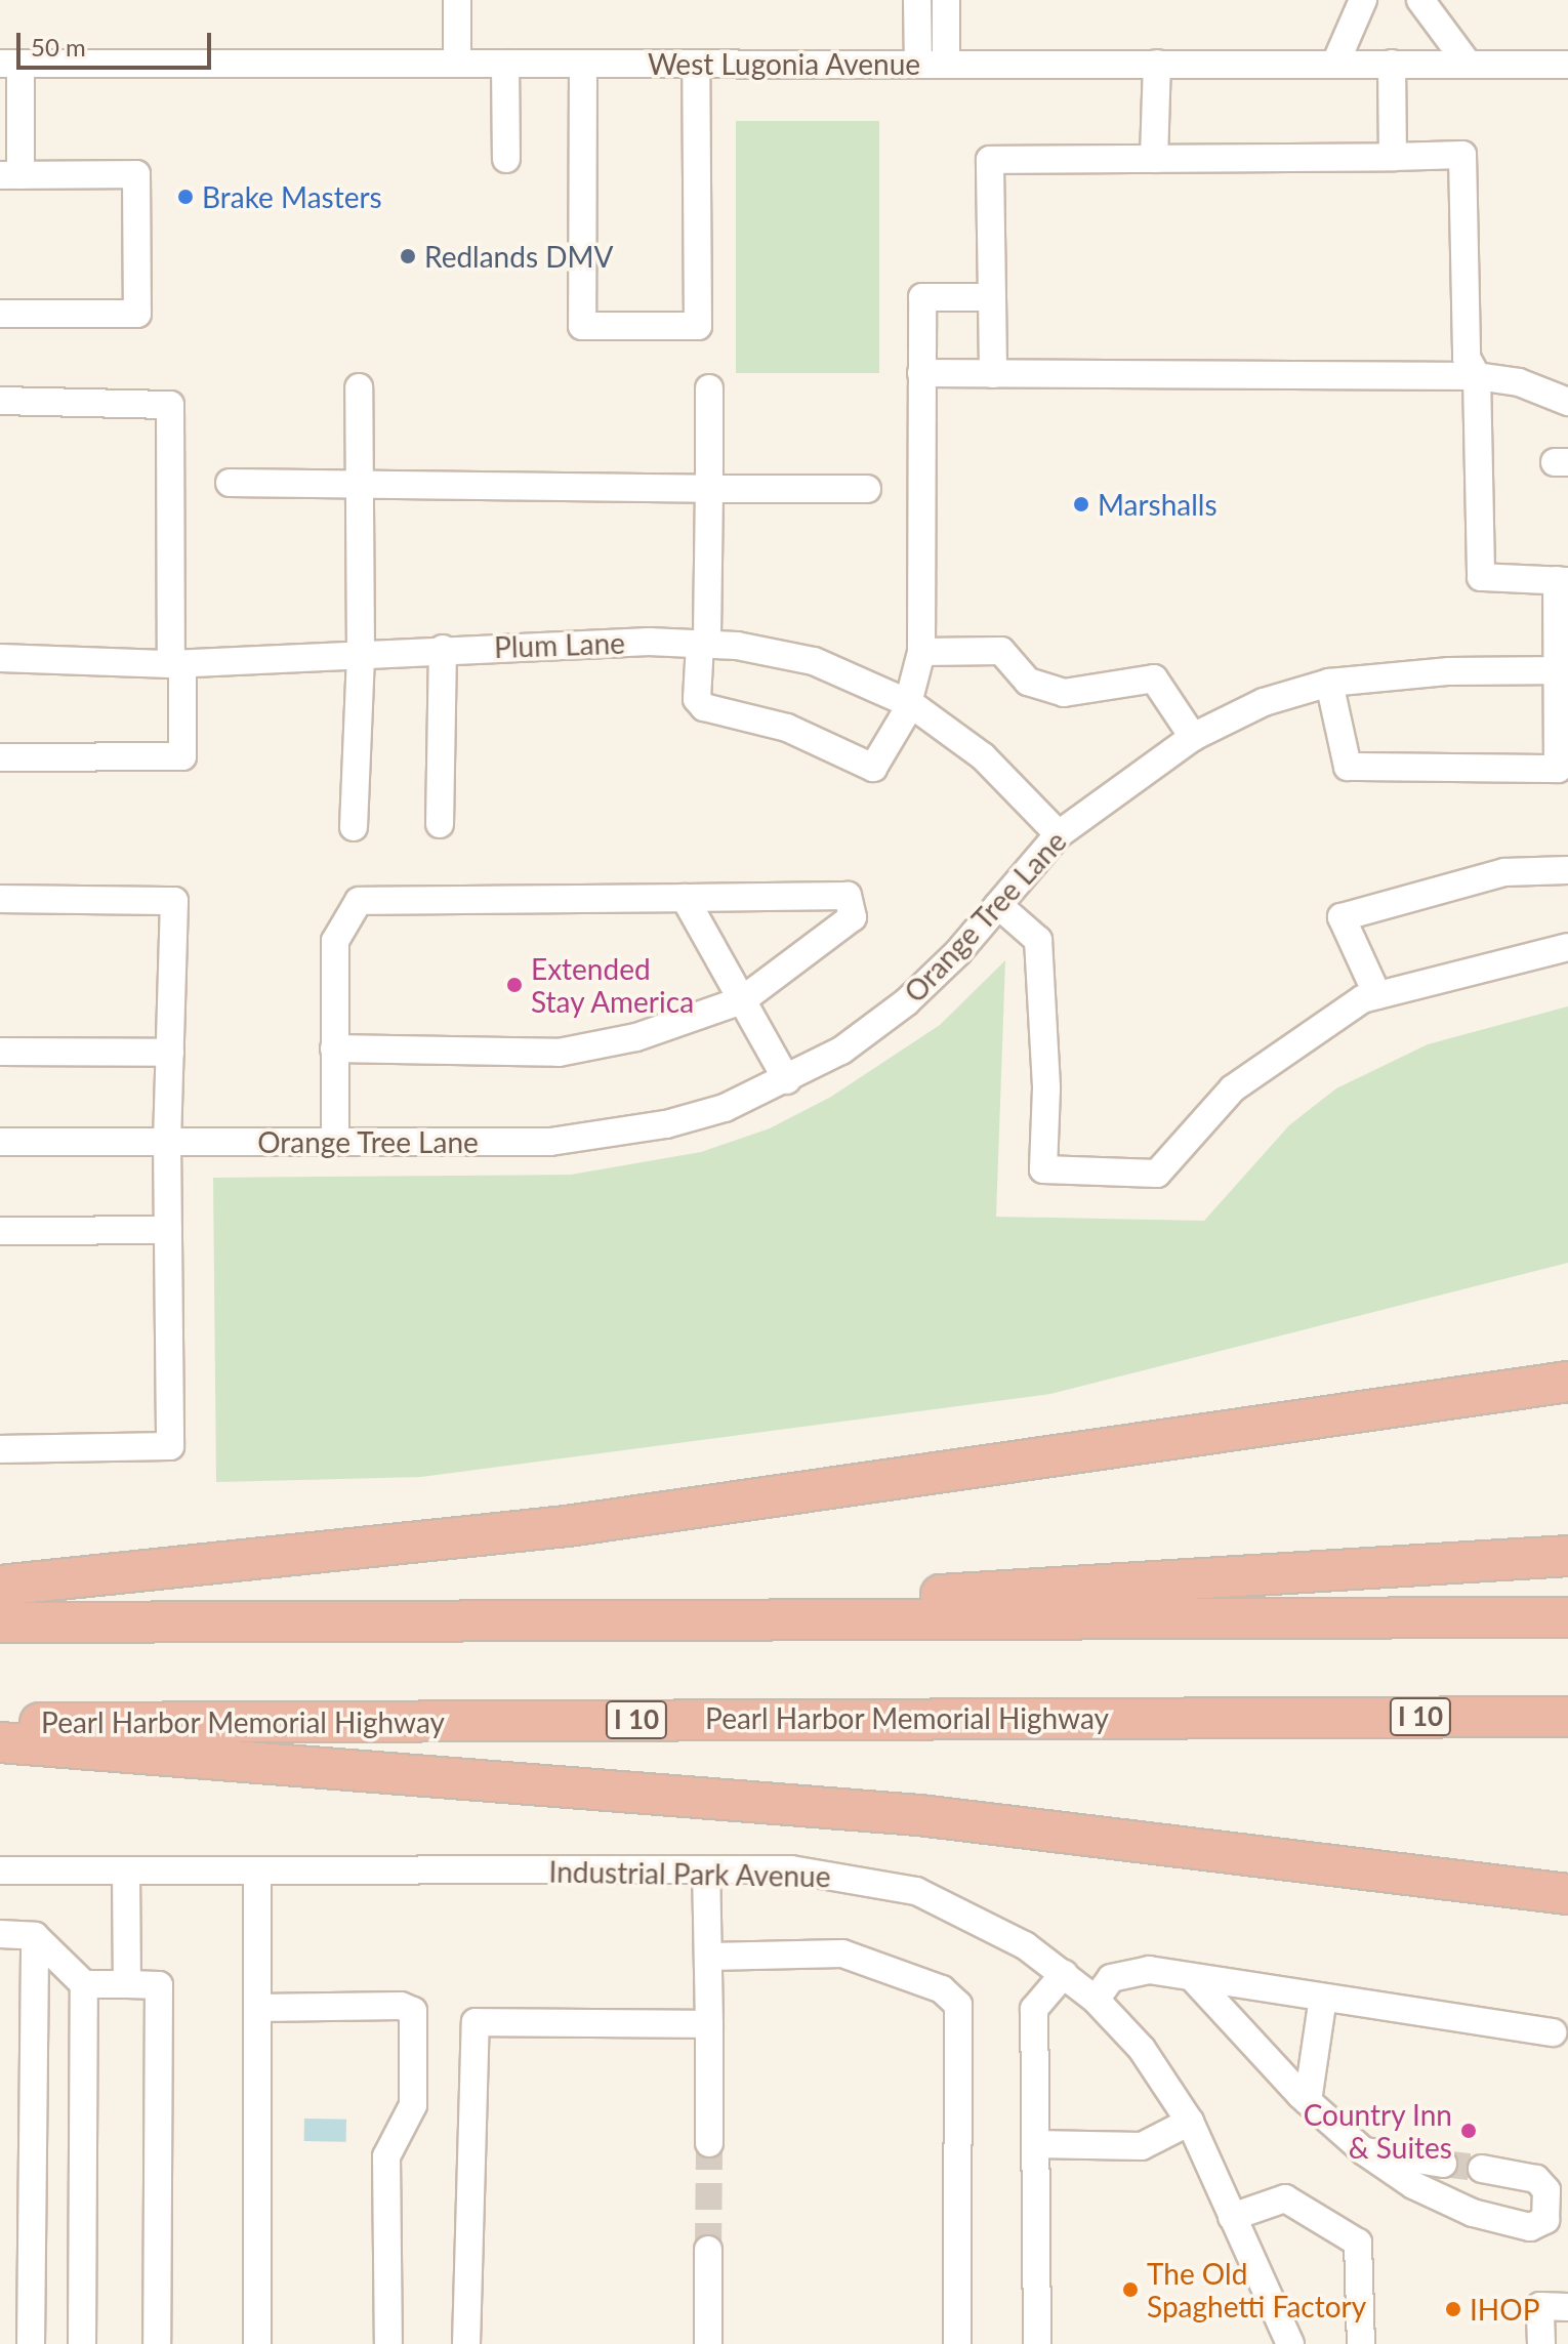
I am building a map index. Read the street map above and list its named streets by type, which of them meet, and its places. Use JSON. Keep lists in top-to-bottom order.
{
  "streets": {
    "highway": ["I 10", "Pearl Harbor Memorial Highway"],
    "street": [
      "West Lugonia Avenue",
      "Plum Lane",
      "Orange Tree Lane",
      "Industrial Park Avenue"
    ]
  },
  "crossings": [
    ["Plum Lane", "Orange Tree Lane"]
  ],
  "places": [
    "Brake Masters",
    "Redlands DMV",
    "Marshalls",
    "Extended Stay America",
    "Country Inn & Suites",
    "The Old Spaghetti Factory",
    "IHOP"
  ],
  "scale_bar": "50 m"
}
